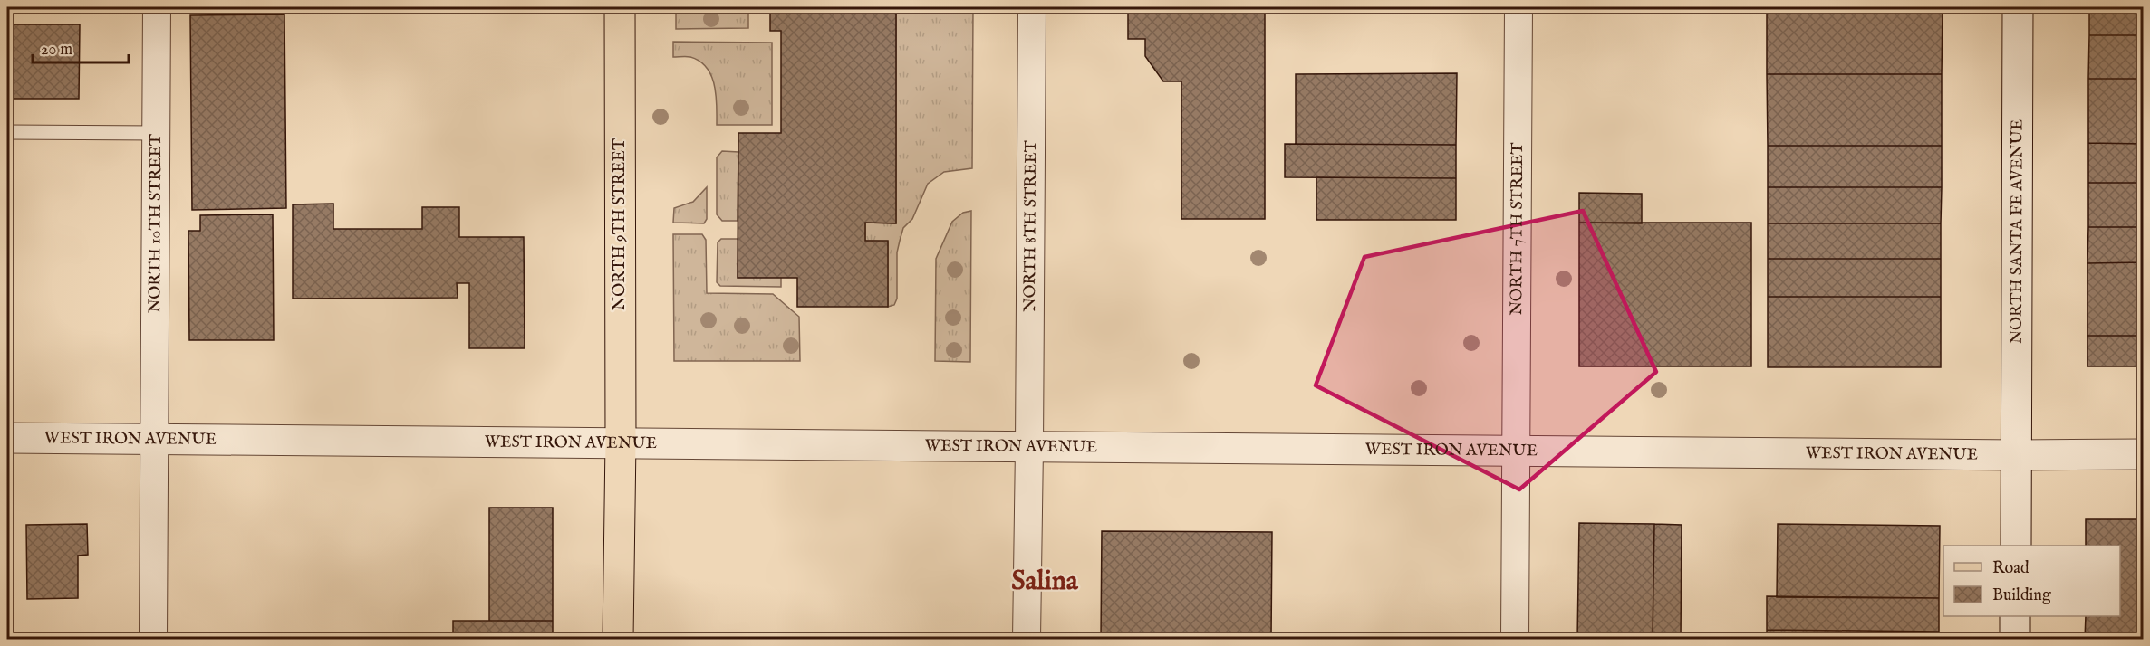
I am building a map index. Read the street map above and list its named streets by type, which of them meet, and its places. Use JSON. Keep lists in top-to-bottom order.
{
  "streets": {
    "main road": ["NORTH 9TH STREET"],
    "street": [
      "NORTH 10TH STREET",
      "NORTH 8TH STREET",
      "NORTH 7TH STREET",
      "NORTH SANTA FE AVENUE",
      "WEST IRON AVENUE"
    ]
  },
  "crossings": [
    ["NORTH 10TH STREET", "WEST IRON AVENUE"],
    ["NORTH 9TH STREET", "WEST IRON AVENUE"],
    ["NORTH 8TH STREET", "WEST IRON AVENUE"],
    ["NORTH 7TH STREET", "WEST IRON AVENUE"],
    ["NORTH SANTA FE AVENUE", "WEST IRON AVENUE"]
  ],
  "districts": ["Salina"],
  "legend": ["Road", "Building"],
  "scale_bar": "20 m"
}
